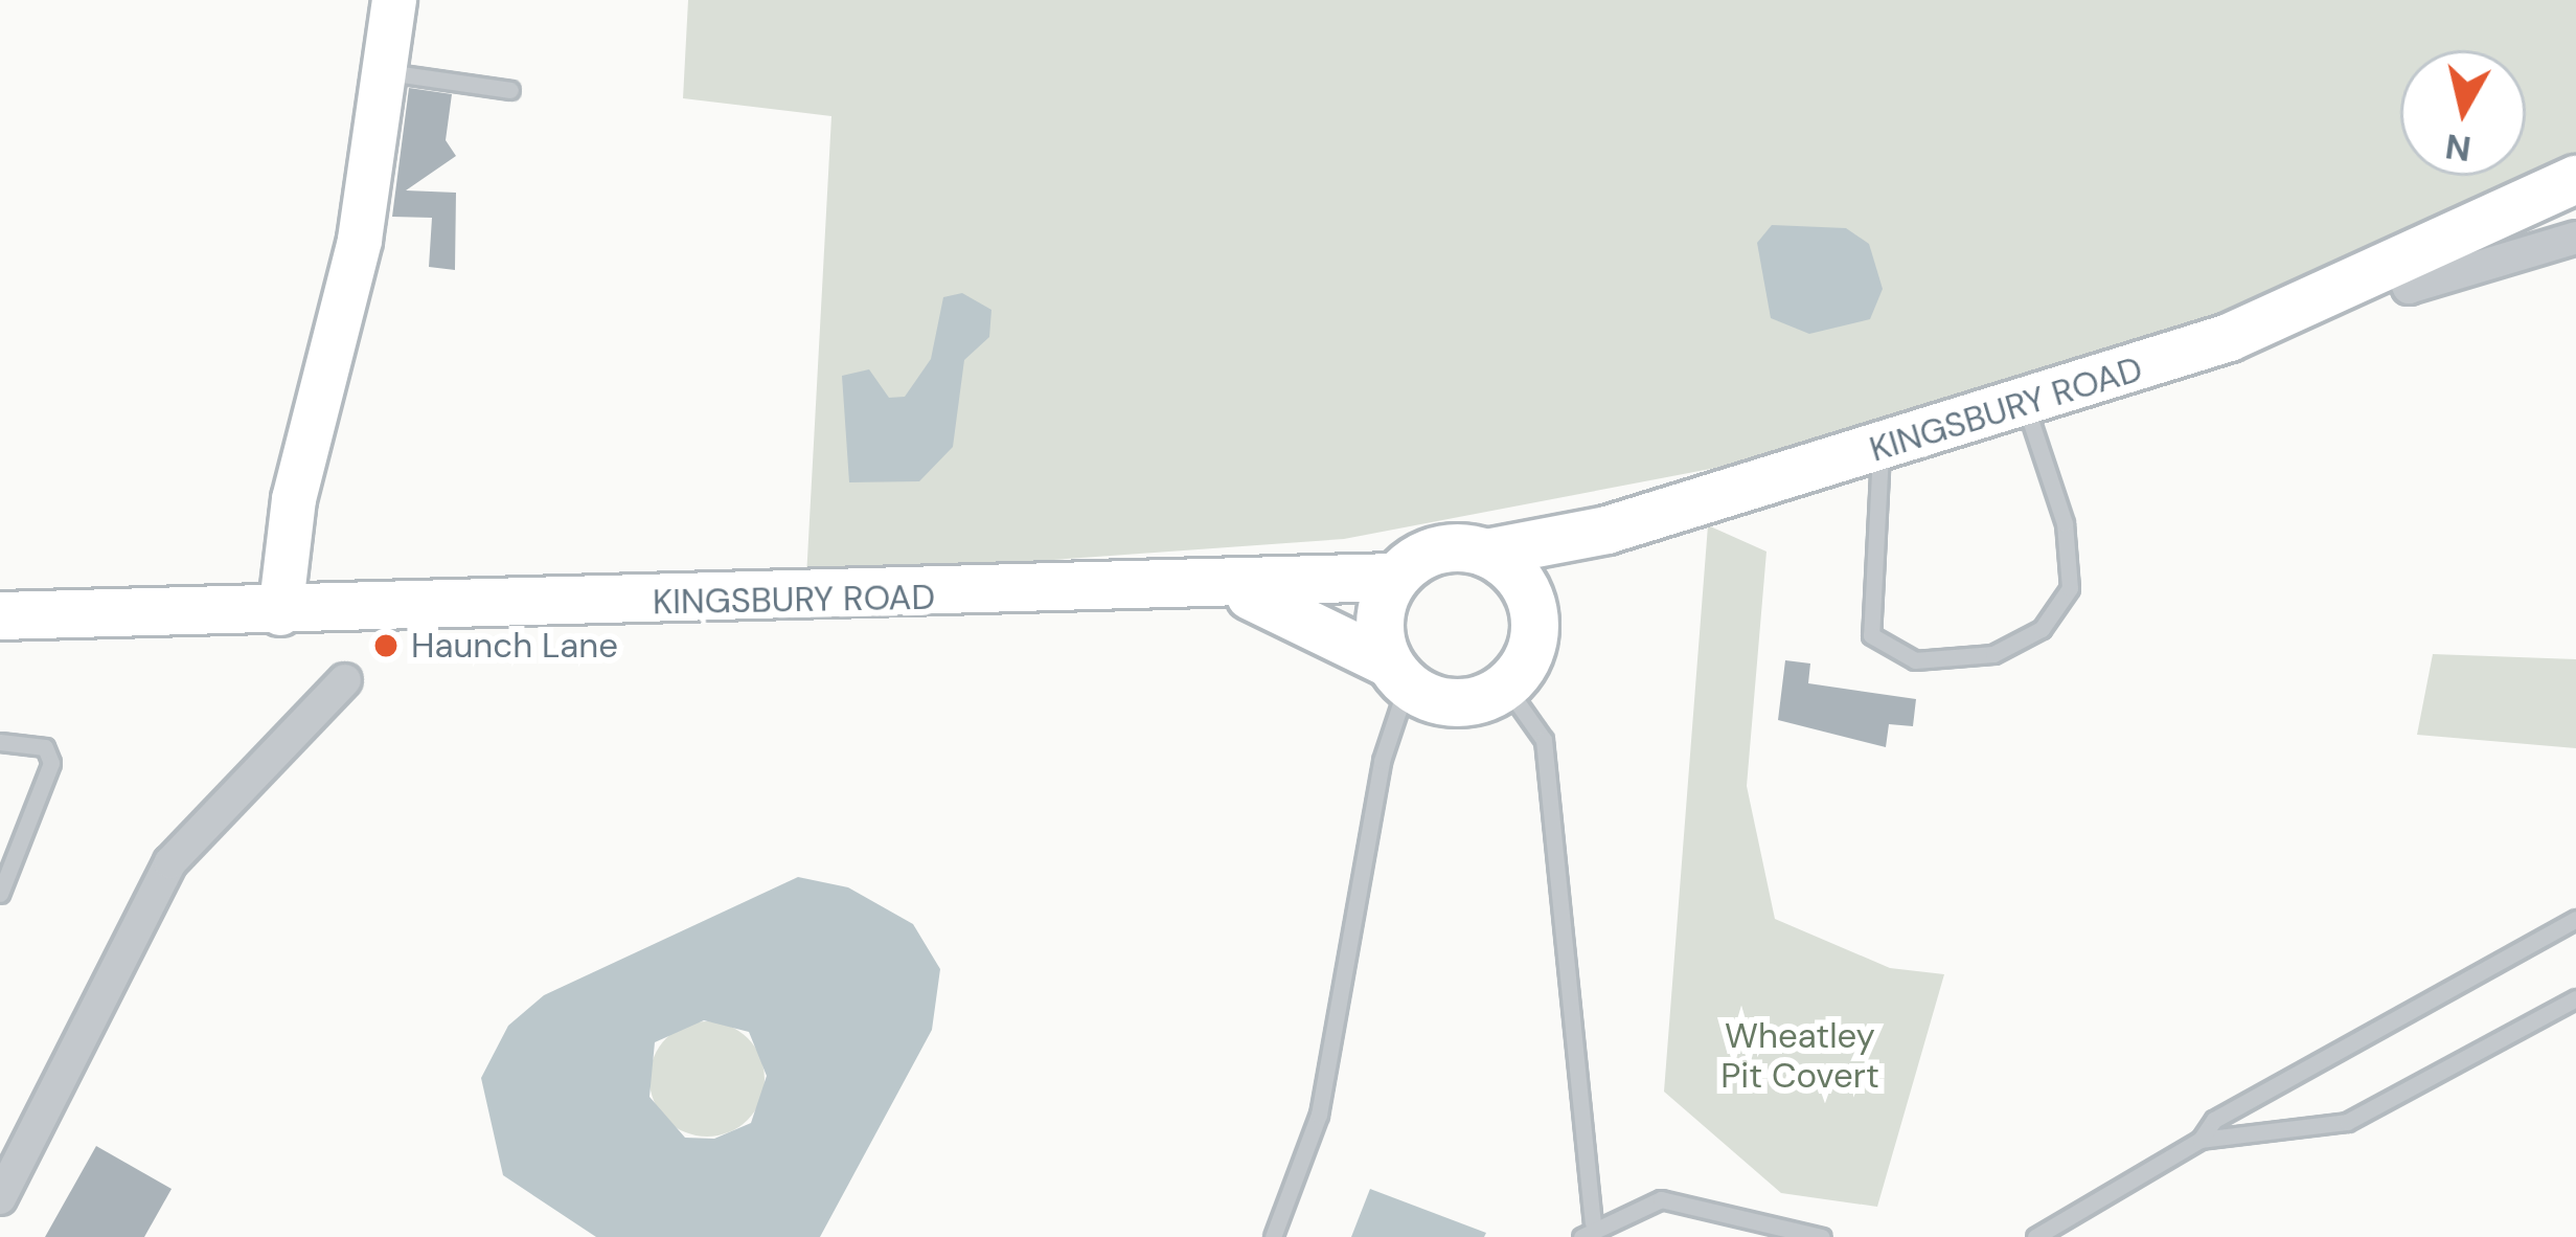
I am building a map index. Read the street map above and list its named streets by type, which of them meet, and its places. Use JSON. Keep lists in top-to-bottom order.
{
  "streets": {
    "main road": ["KINGSBURY ROAD"]
  },
  "parks": ["Wheatley Pit Covert"],
  "places": ["Haunch Lane"],
  "north": "bottom"
}
